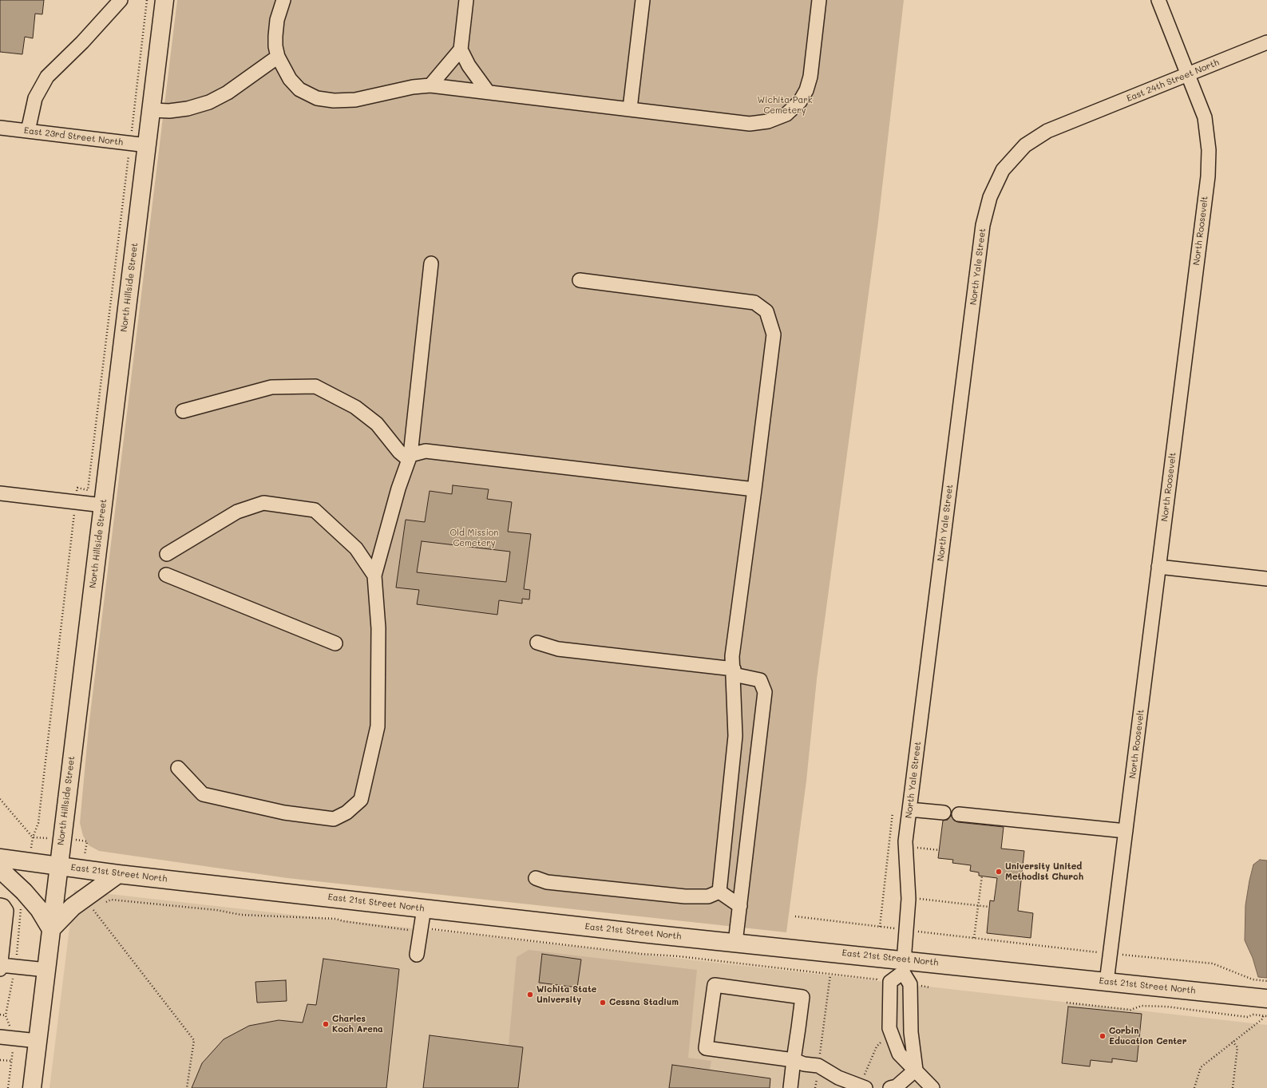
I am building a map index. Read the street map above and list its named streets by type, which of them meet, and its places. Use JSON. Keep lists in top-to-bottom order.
{
  "streets": {
    "main road": ["North Hillside Street", "East 21st Street North"],
    "street": [
      "East 24th Street North",
      "East 23rd Street North",
      "North Roosevelt",
      "North Yale Street"
    ]
  },
  "crossings": [
    ["East 24th Street North", "North Roosevelt"],
    ["East 24th Street North", "North Yale Street"],
    ["East 23rd Street North", "North Hillside Street"],
    ["North Roosevelt", "East 21st Street North"],
    ["North Yale Street", "East 21st Street North"],
    ["North Hillside Street", "East 21st Street North"]
  ],
  "parks": ["Wichita Park Cemetery", "Old Mission Cemetery"],
  "places": [
    "University United Methodist Church",
    "Wichita State University",
    "Cessna Stadium",
    "Charles Koch Arena",
    "Corbin Education Center"
  ]
}
